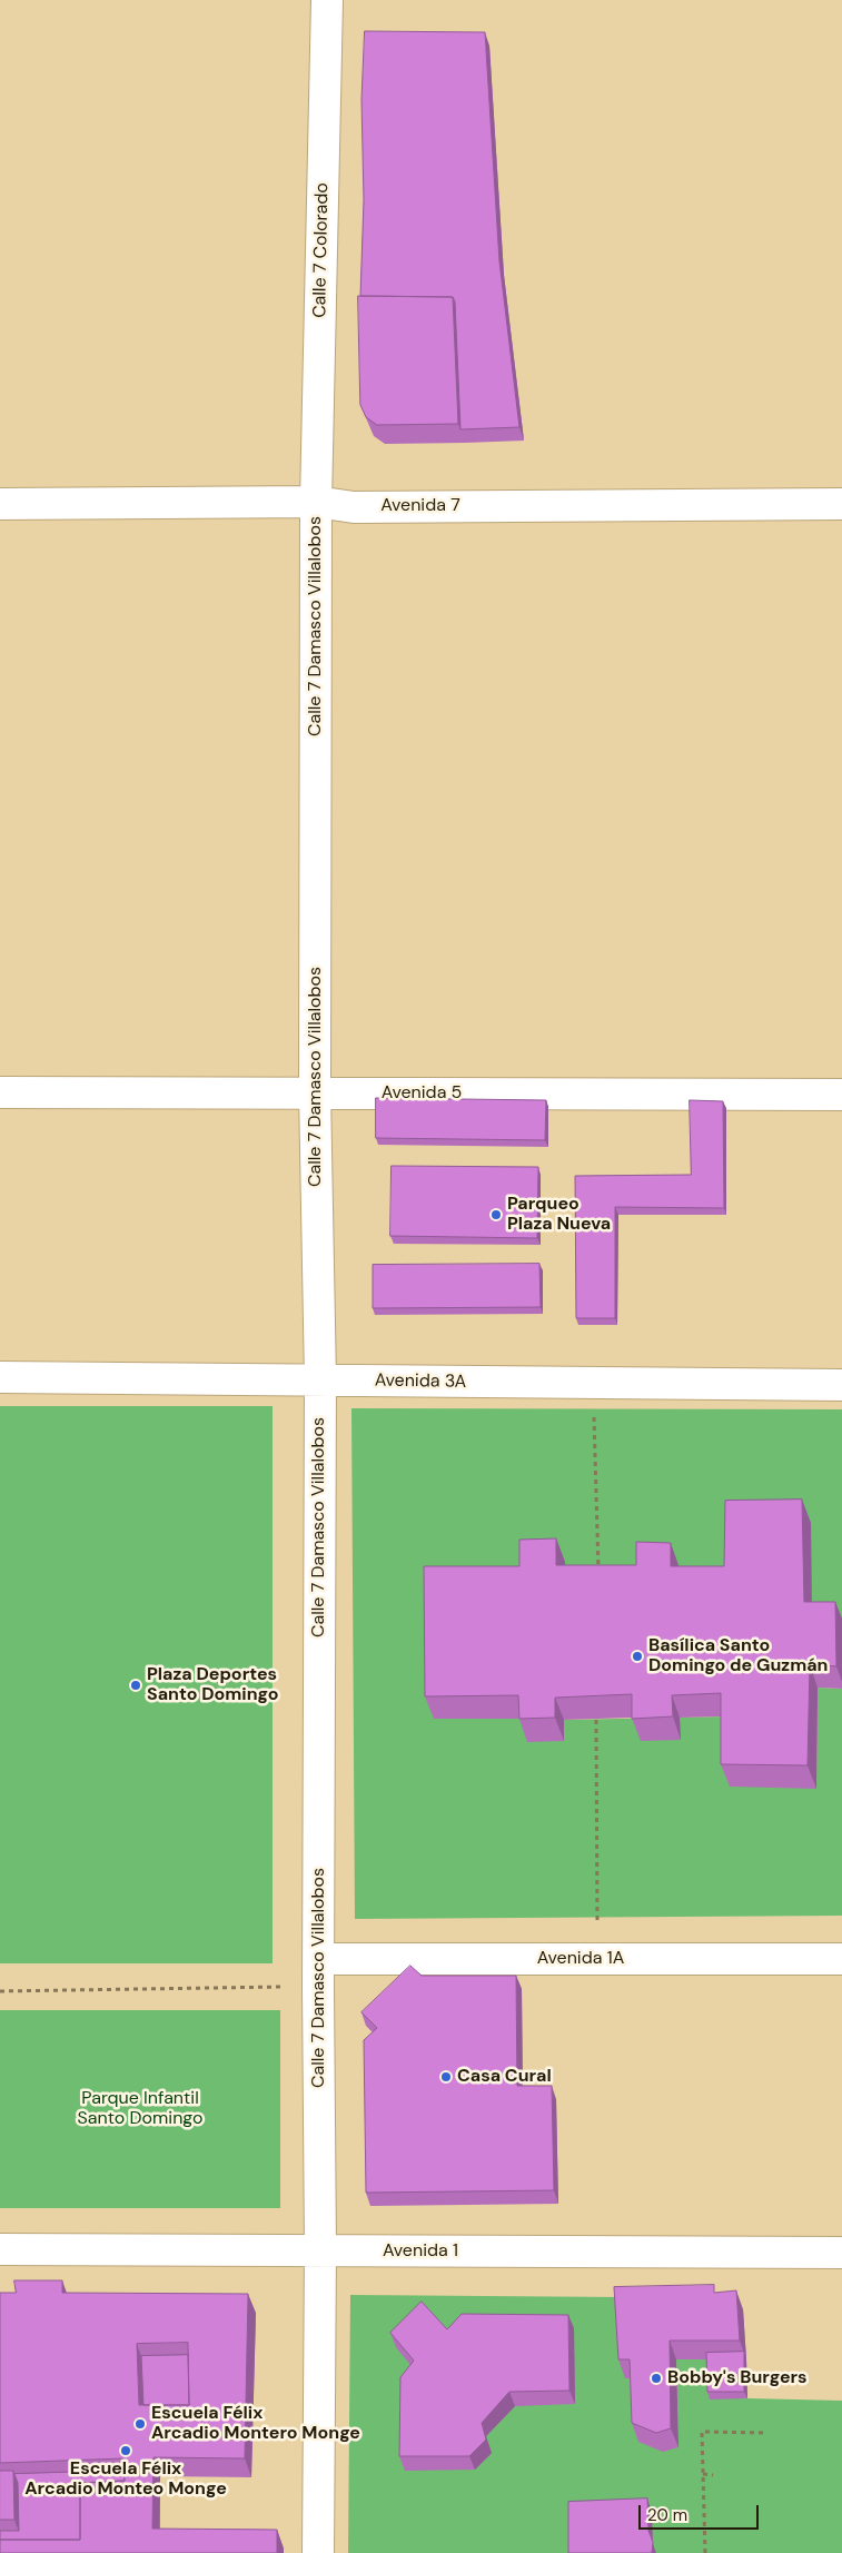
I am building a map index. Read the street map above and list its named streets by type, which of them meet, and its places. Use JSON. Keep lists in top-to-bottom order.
{
  "streets": {
    "street": [
      "Calle 7 Colorado",
      "Avenida 7",
      "Calle 7 Damasco Villalobos",
      "Avenida 5",
      "Avenida 3A",
      "Avenida 1A",
      "Avenida 1"
    ]
  },
  "crossings": [
    ["Calle 7 Colorado", "Avenida 7"],
    ["Calle 7 Colorado", "Calle 7 Damasco Villalobos"],
    ["Avenida 7", "Calle 7 Damasco Villalobos"],
    ["Calle 7 Damasco Villalobos", "Avenida 5"],
    ["Calle 7 Damasco Villalobos", "Avenida 3A"],
    ["Calle 7 Damasco Villalobos", "Avenida 1A"],
    ["Calle 7 Damasco Villalobos", "Avenida 1"]
  ],
  "parks": ["Parque Infantil Santo Domingo"],
  "places": [
    "Parqueo Plaza Nueva",
    "Basílica Santo Domingo de Guzmán",
    "Plaza Deportes Santo Domingo",
    "Casa Cural",
    "Bobby's Burgers",
    "Escuela Félix Arcadio Montero Monge",
    "Escuela Félix Arcadio Monteo Monge"
  ],
  "scale_bar": "20 m"
}
